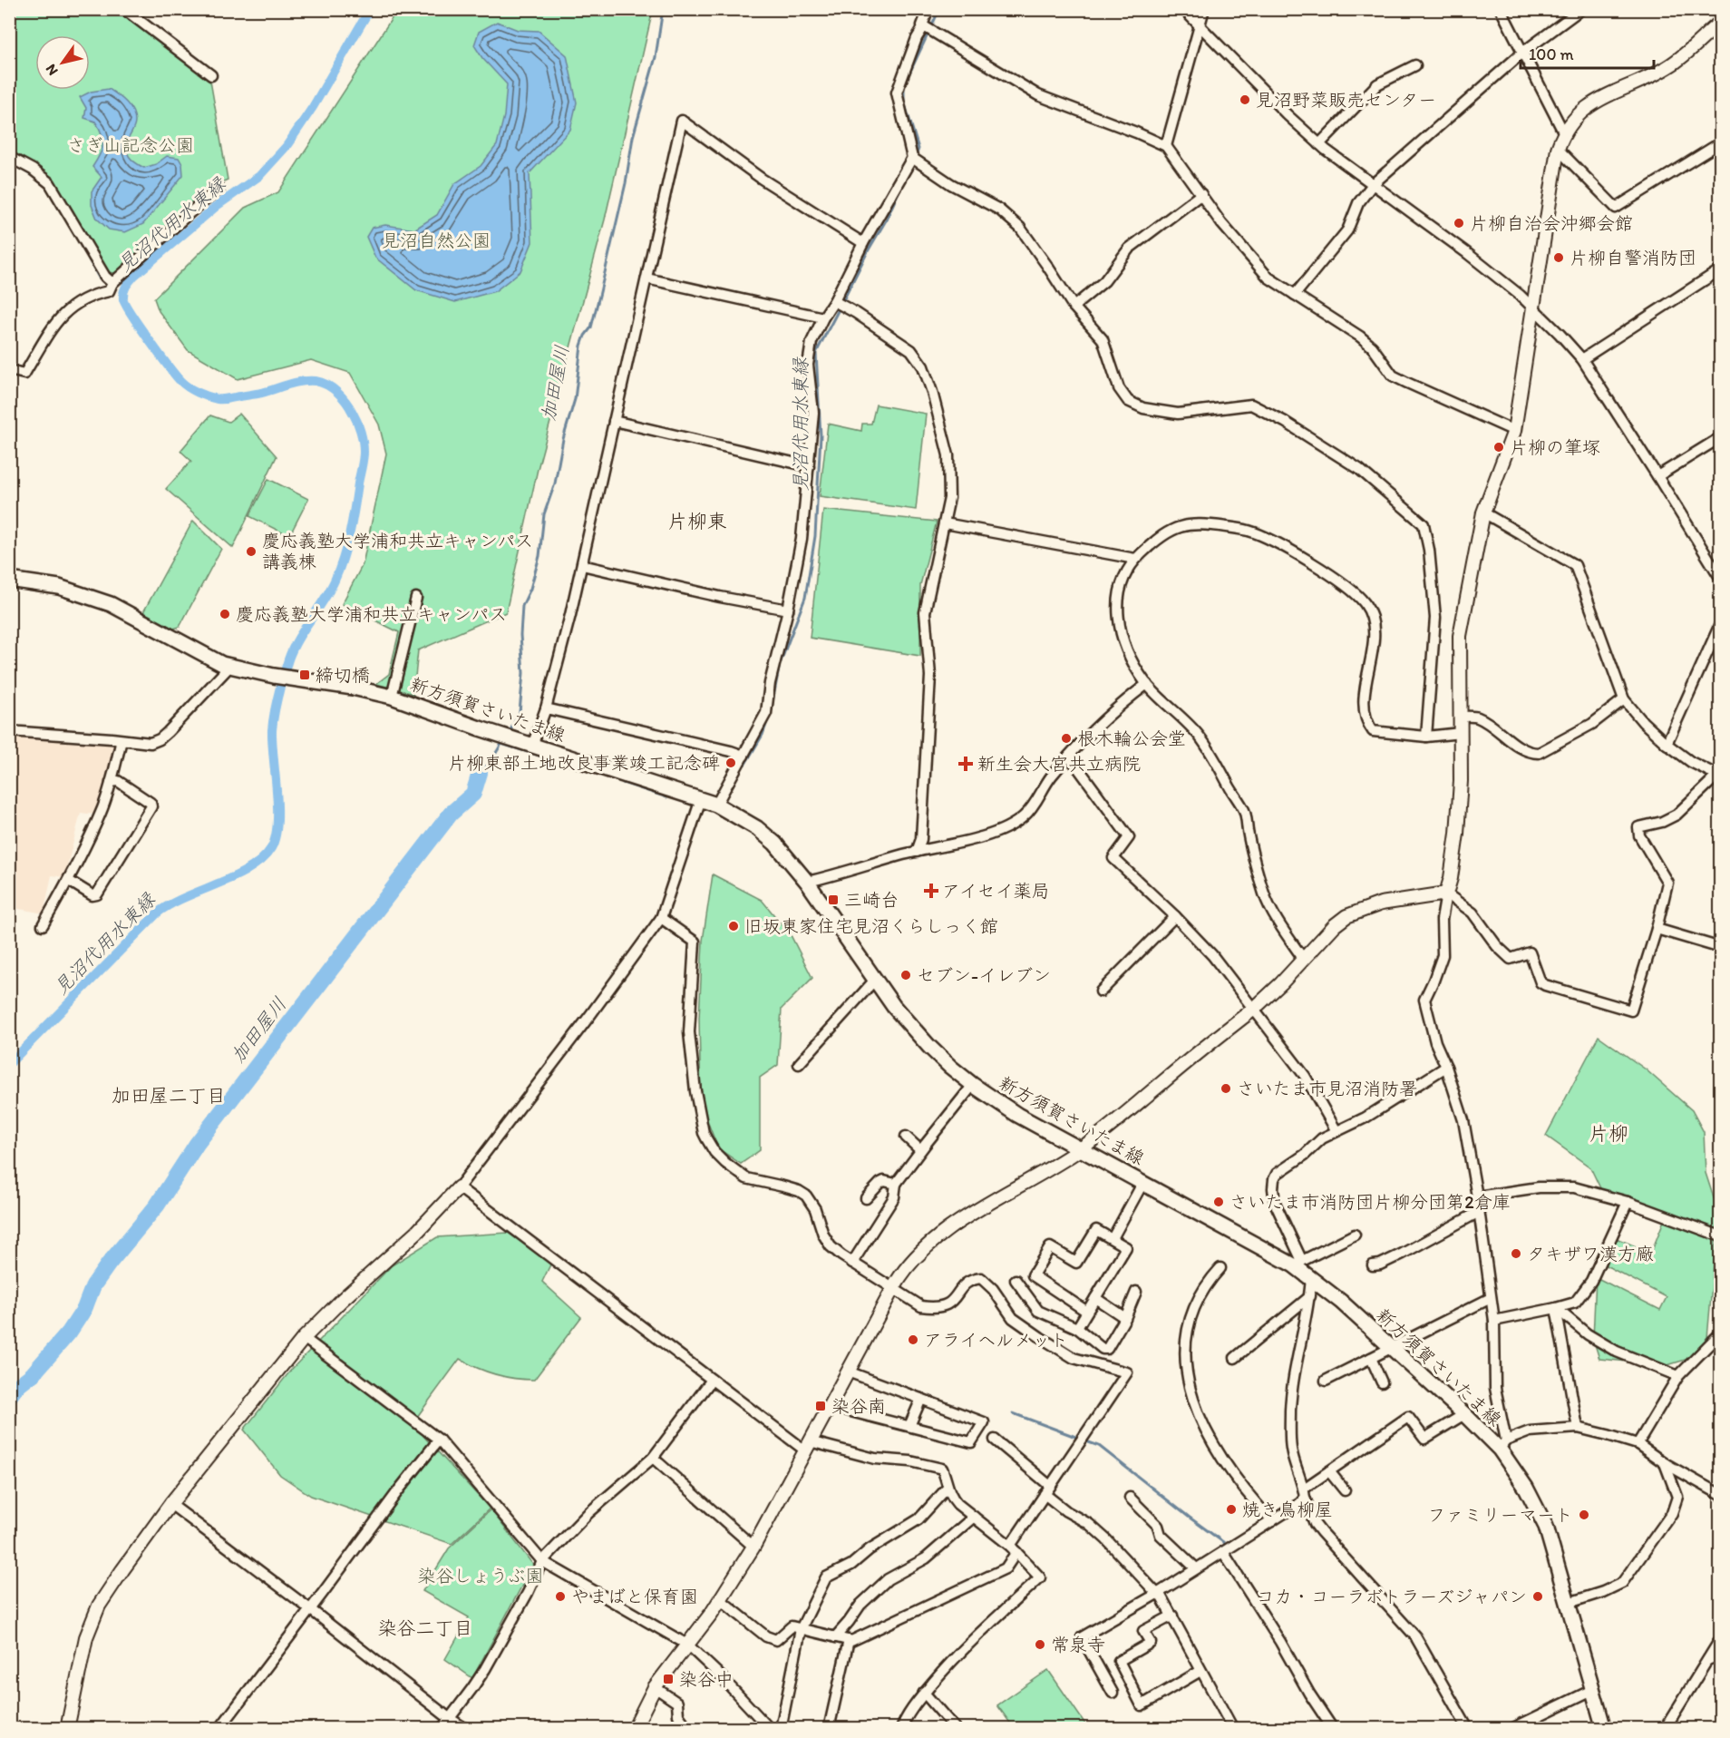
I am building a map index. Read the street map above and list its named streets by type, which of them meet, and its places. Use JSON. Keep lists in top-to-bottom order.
{
  "streets": {
    "main road": ["新方須賀さいたま線"]
  },
  "districts": [
    "片柳東",
    "加田屋二丁目",
    "片柳",
    "染谷二丁目"
  ],
  "water": ["見沼代用水東縁", "加田屋川"],
  "parks": ["さぎ山記念公園", "見沼自然公園", "染谷しょうぶ園"],
  "places": {
    "other": [
      "見沼野菜販売センター",
      "片柳自治会沖郷会館",
      "片柳自警消防団",
      "片柳の筆塚",
      "慶応義塾大学浦和共立キャンパス 講義棟",
      "慶応義塾大学浦和共立キャンパス",
      "根木輪公会堂",
      "片柳東部土地改良事業竣工記念碑",
      "旧坂東家住宅見沼くらしっく館",
      "セブン-イレブン",
      "さいたま市見沼消防署",
      "さいたま市消防団片柳分団第2倉庫",
      "タキザワ漢方廠",
      "アライヘルメット",
      "焼き鳥柳屋",
      "ファミリーマート",
      "やまばと保育園",
      "コカ・コーラボトラーズジャパン",
      "常泉寺"
    ],
    "transit": [
      "締切橋",
      "三崎台",
      "染谷南",
      "染谷中"
    ],
    "health": ["新生会大宮共立病院", "アイセイ薬局"]
  },
  "scale_bar": "100 m",
  "north": "bottom left"
}
